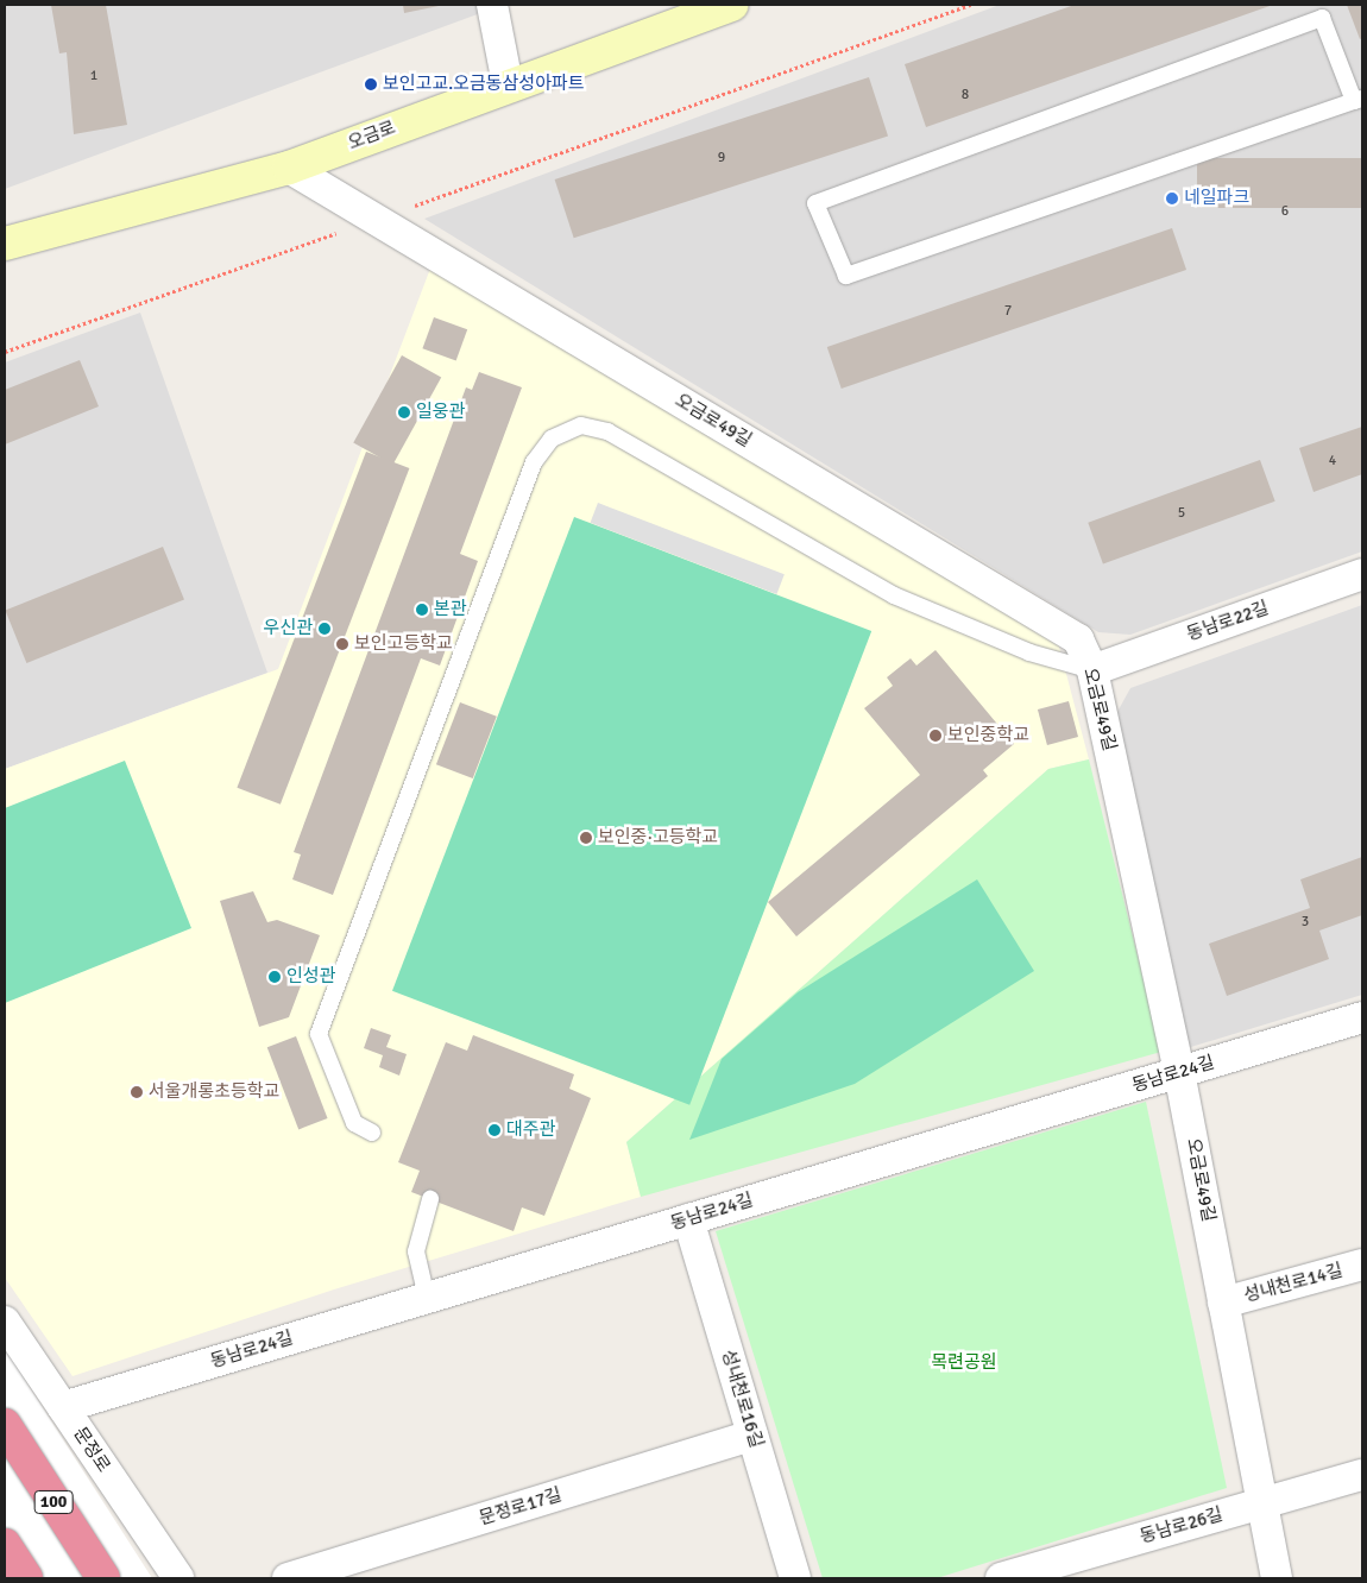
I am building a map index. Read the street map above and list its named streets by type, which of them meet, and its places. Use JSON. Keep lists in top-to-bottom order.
{
  "streets": {
    "highway": ["100"],
    "main road": ["오금로"],
    "street": [
      "오금로49길",
      "동남로22길",
      "동남로24길",
      "성내천로14길",
      "성내천로16길",
      "문정로",
      "문정로17길",
      "동남로26길"
    ]
  },
  "crossings": [
    ["오금로", "오금로49길"],
    ["오금로49길", "동남로22길"],
    ["오금로49길", "동남로24길"],
    ["오금로49길", "성내천로14길"],
    ["오금로49길", "동남로26길"],
    ["동남로24길", "성내천로16길"],
    ["동남로24길", "문정로"],
    ["성내천로16길", "문정로17길"]
  ],
  "parks": ["목련공원"],
  "places": [
    "보인고교.오금동삼성아파트",
    "네일파크",
    "일웅관",
    "본관",
    "우신관",
    "보인고등학교",
    "보인중학교",
    "보인중·고등학교",
    "인성관",
    "서울개롱초등학교",
    "대주관"
  ],
  "house_numbers": [
    "1",
    "8",
    "9",
    "6",
    "7",
    "4",
    "5",
    "3"
  ]
}
